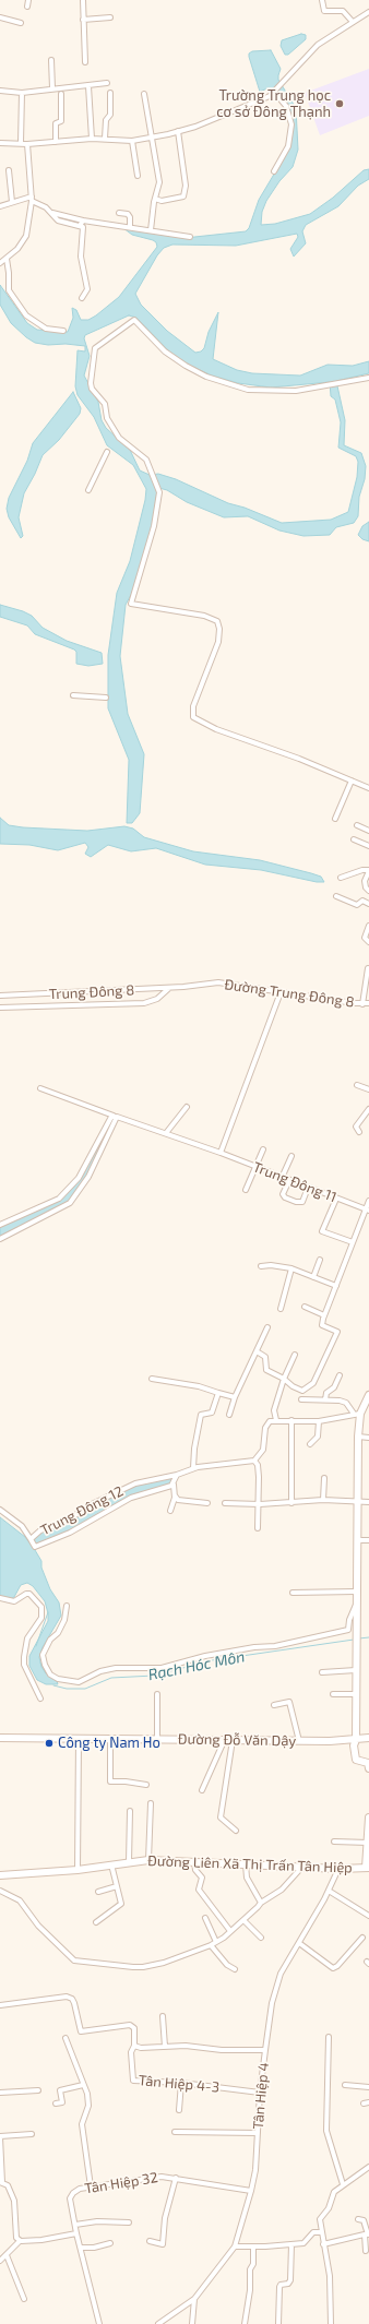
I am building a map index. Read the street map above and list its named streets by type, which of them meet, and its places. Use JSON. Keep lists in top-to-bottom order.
{
  "streets": {
    "main road": ["Đường Đỗ Văn Dậy", "Đường Liên Xã Thị Trấn Tân Hiệp"],
    "street": [
      "Trung Đông 8",
      "Đường Trung Đông 8",
      "Trung Đông 11",
      "Trung Đông 12",
      "Tân Hiệp 4-3",
      "Tân Hiệp 4",
      "Tân Hiệp 32"
    ]
  },
  "crossings": [
    ["Trung Đông 8", "Đường Trung Đông 8"],
    ["Đường Liên Xã Thị Trấn Tân Hiệp", "Tân Hiệp 4"],
    ["Tân Hiệp 4-3", "Tân Hiệp 4"],
    ["Tân Hiệp 4", "Tân Hiệp 32"]
  ],
  "water": ["Rạch Hóc Môn"],
  "places": ["Trường Trung học cơ sở Đông Thạnh", "Công ty Nam Ho"]
}
